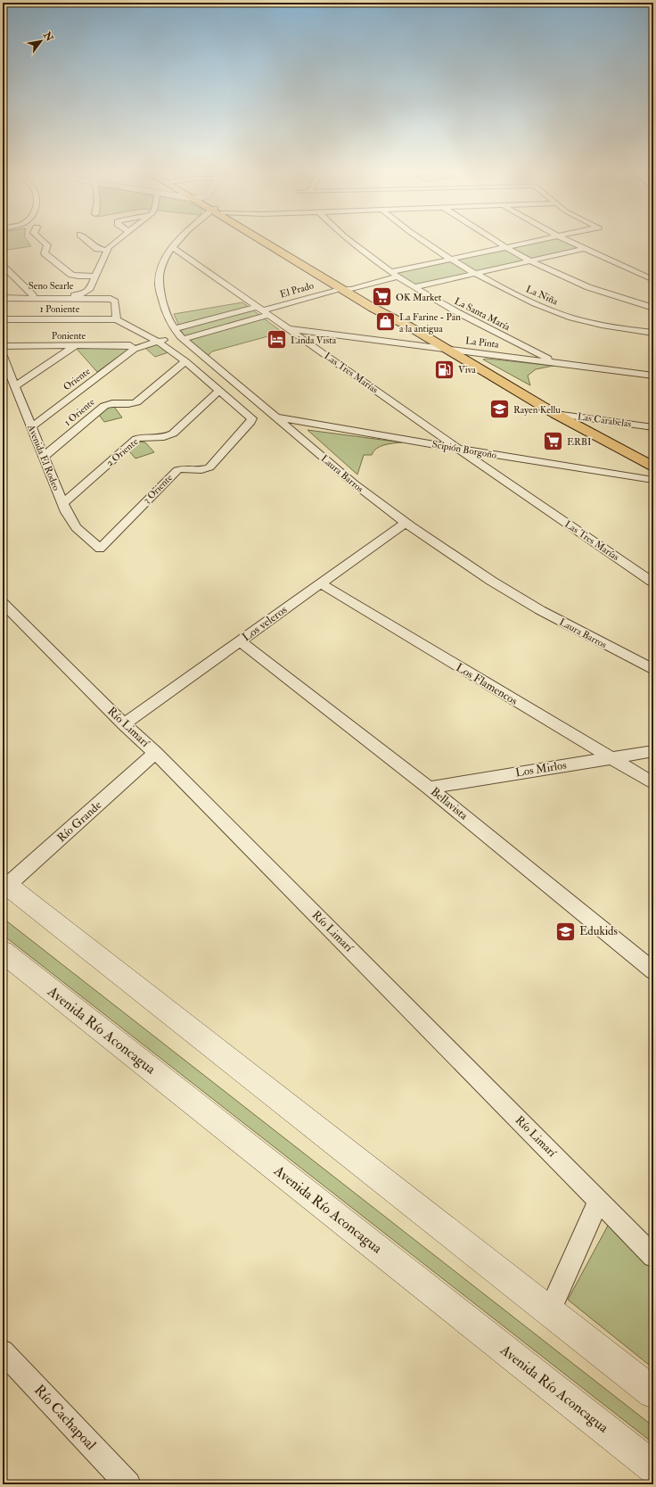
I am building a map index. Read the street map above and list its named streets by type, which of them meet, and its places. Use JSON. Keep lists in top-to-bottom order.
{
  "streets": {
    "street": [
      "Seno Searle",
      "El Prado",
      "La Niña",
      "1 Poniente",
      "La Santa María",
      "Poniente",
      "La Pinta",
      "Las Tres Marías",
      "Oriente",
      "1 Oriente",
      "Las Carabelas",
      "Scipión Borgoño",
      "2 Oriente",
      "Avenida El Rodeo",
      "Laura Barros",
      "3 Oriente",
      "Los veleros",
      "Los Flamencos",
      "Río Limarí",
      "Los Mirlos",
      "Bellavista",
      "Río Grande",
      "Avenida Río Aconcagua",
      "Río Cachapoal"
    ]
  },
  "crossings": [
    ["El Prado", "La Santa María"],
    ["El Prado", "Poniente"],
    ["El Prado", "Las Tres Marías"],
    ["El Prado", "Oriente"],
    ["El Prado", "Laura Barros"],
    ["La Santa María", "La Pinta"],
    ["Poniente", "Oriente"],
    ["La Pinta", "Las Tres Marías"],
    ["Las Tres Marías", "Scipión Borgoño"],
    ["Las Tres Marías", "Laura Barros"],
    ["Oriente", "Avenida El Rodeo"],
    ["1 Oriente", "Avenida El Rodeo"],
    ["Scipión Borgoño", "Laura Barros"],
    ["2 Oriente", "Avenida El Rodeo"],
    ["2 Oriente", "3 Oriente"],
    ["Avenida El Rodeo", "3 Oriente"],
    ["Laura Barros", "Los veleros"],
    ["Los veleros", "Los Flamencos"],
    ["Los veleros", "Río Limarí"],
    ["Los veleros", "Bellavista"],
    ["Los Flamencos", "Los Mirlos"],
    ["Río Limarí", "Río Grande"],
    ["Los Mirlos", "Bellavista"]
  ],
  "places": {
    "supermarket": ["OK Market", "ERBI"],
    "shop": ["La Farine - Pan a la antigua"],
    "hotel": ["Linda Vista"],
    "fuel station": ["Viva"],
    "school or university": ["Rayen Kellu", "Edukids"]
  },
  "north": "top right"
}
